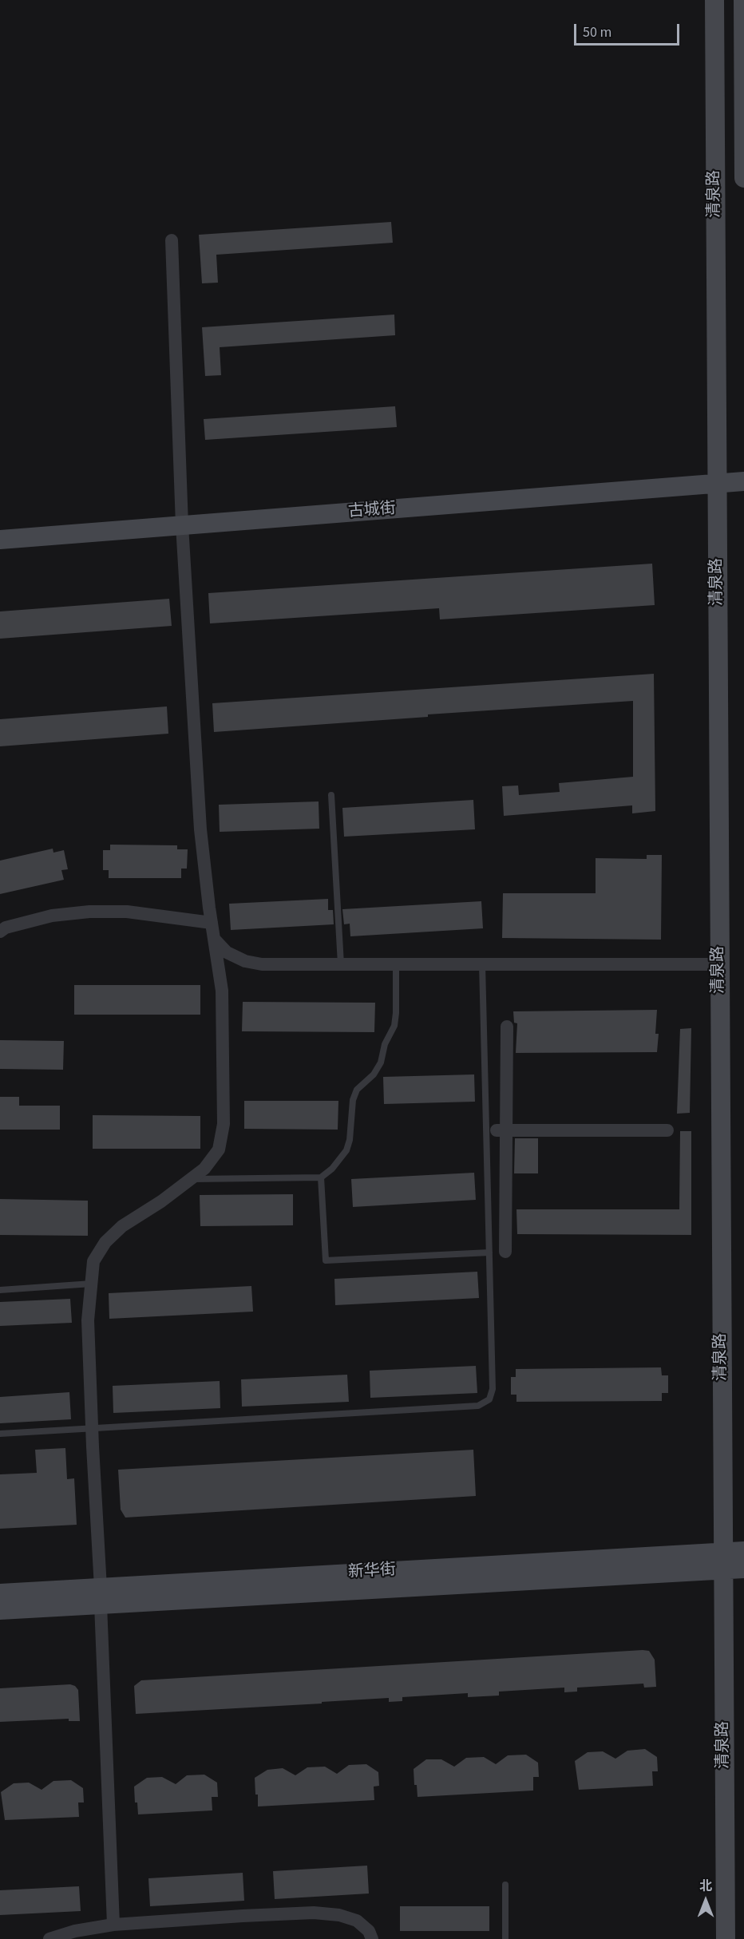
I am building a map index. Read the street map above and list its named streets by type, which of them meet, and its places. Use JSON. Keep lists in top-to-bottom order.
{
  "streets": {
    "street": ["清泉路", "古城街", "新华街"]
  },
  "crossings": [
    ["清泉路", "古城街"],
    ["清泉路", "新华街"]
  ],
  "scale_bar": "50 m",
  "north": "top"
}
